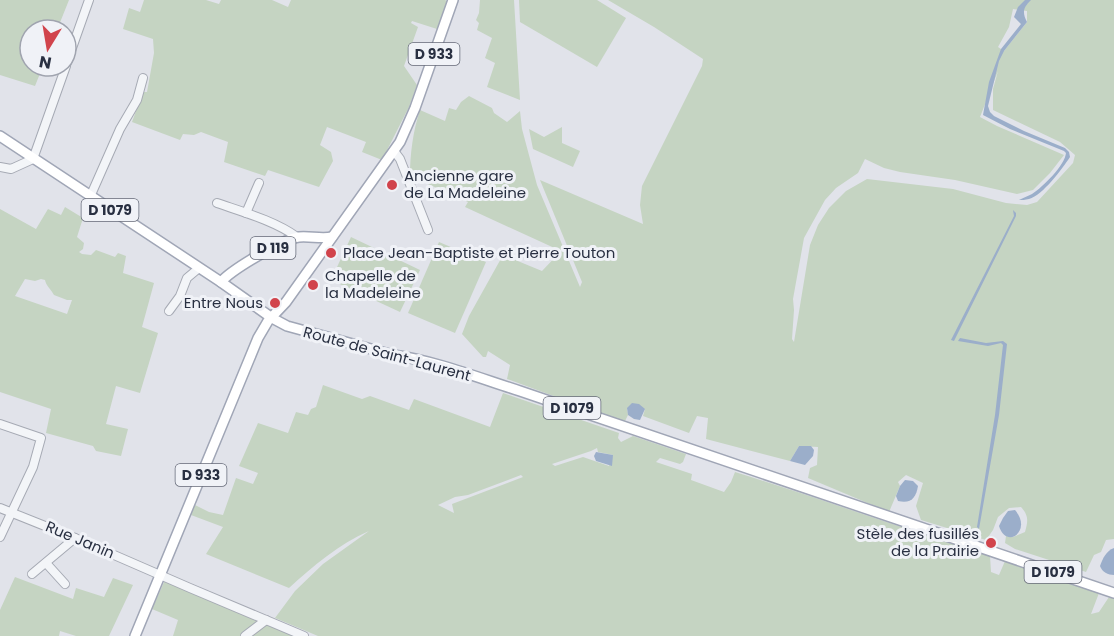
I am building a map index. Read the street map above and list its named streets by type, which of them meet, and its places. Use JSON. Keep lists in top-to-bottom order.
{
  "streets": {
    "main road": [
      "D 933",
      "D 1079",
      "D 119",
      "Route de Saint-Laurent"
    ],
    "street": ["Rue Janin"]
  },
  "crossings": [
    ["D 933", "D 1079"],
    ["D 933", "D 119"],
    ["D 933", "Route de Saint-Laurent"],
    ["D 933", "Rue Janin"],
    ["D 1079", "D 119"],
    ["D 1079", "Route de Saint-Laurent"]
  ],
  "places": [
    "Ancienne gare de La Madeleine",
    "Place Jean-Baptiste et Pierre Touton",
    "Chapelle de la Madeleine",
    "Entre Nous",
    "Stèle des fusillés de la Prairie"
  ],
  "north": "bottom"
}
